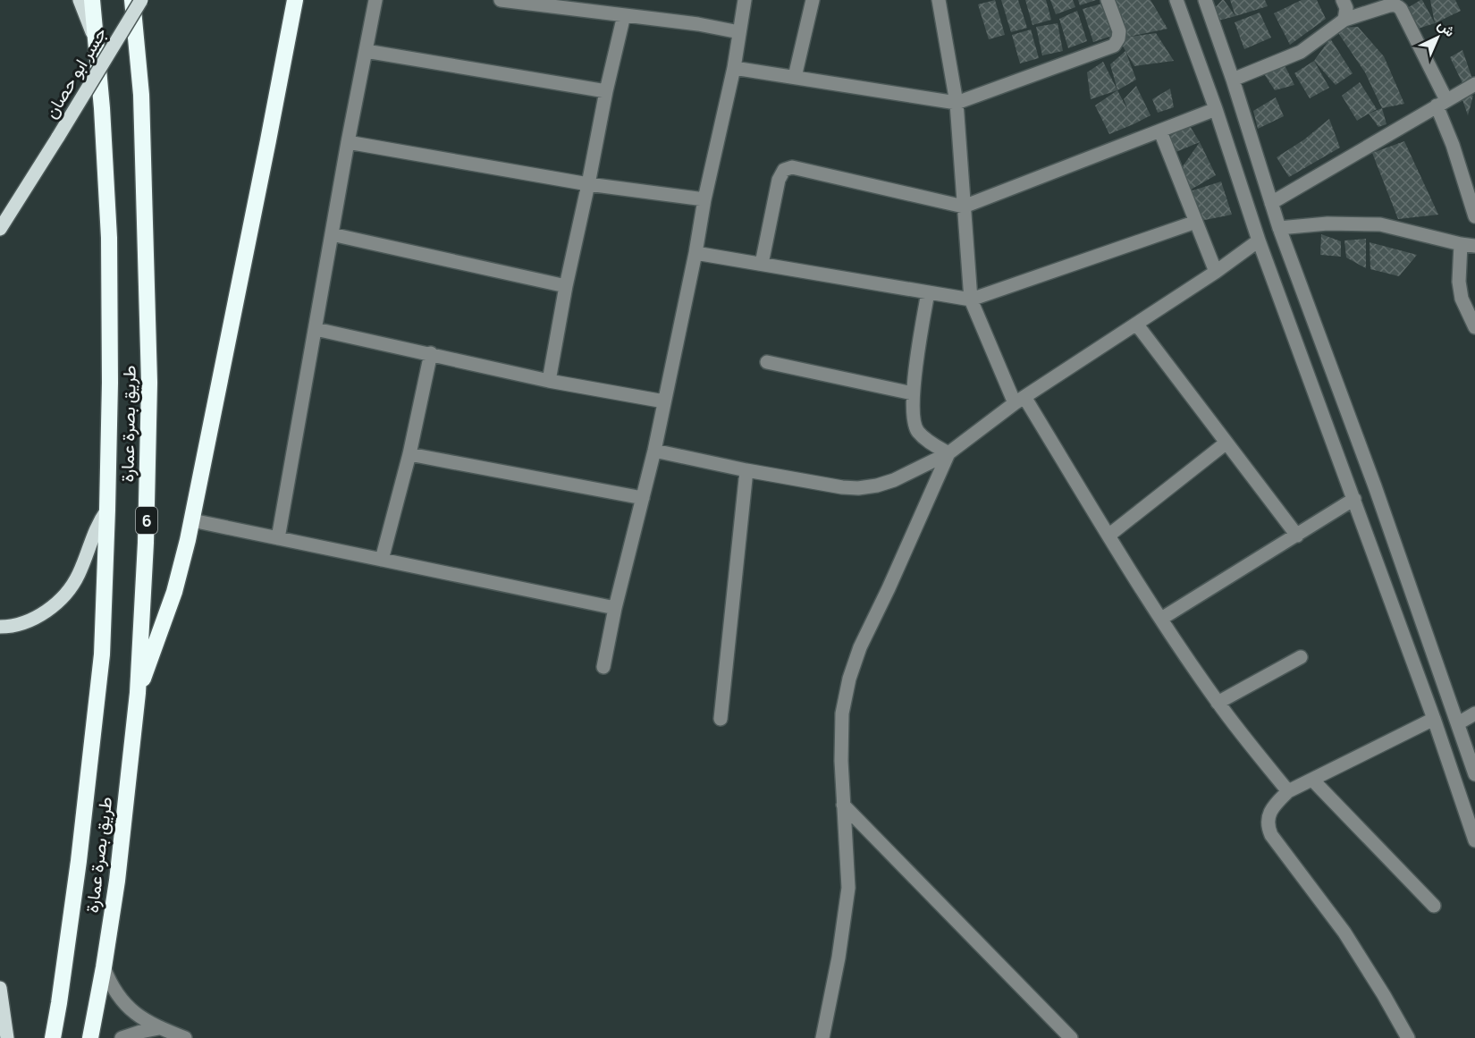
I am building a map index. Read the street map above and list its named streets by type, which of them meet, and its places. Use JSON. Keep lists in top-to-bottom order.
{
  "streets": {
    "highway": ["طريق بصرة عمارة", "6"],
    "main road": ["جسر ابو حصان"]
  },
  "north": "top right"
}
